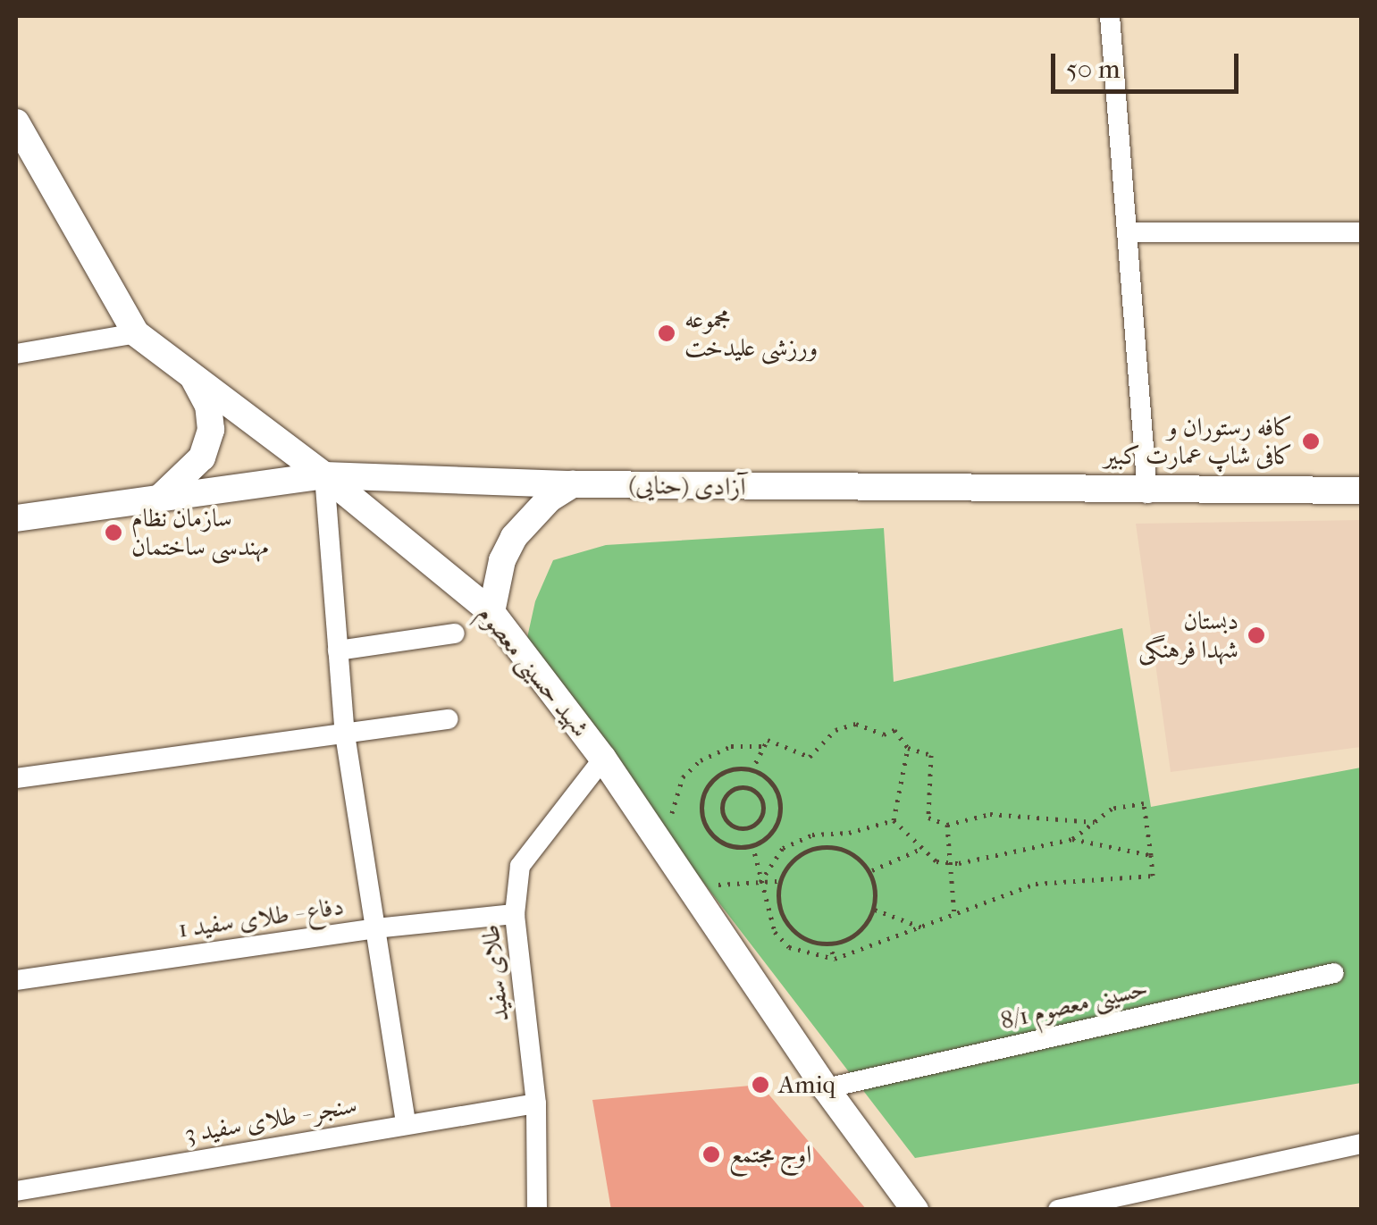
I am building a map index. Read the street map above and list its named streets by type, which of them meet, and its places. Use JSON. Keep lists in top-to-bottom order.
{
  "streets": {
    "main road": ["آزادی (حنایی)", "شهید حسینی معصوم"],
    "street": [
      "دفاع - طلای سفید 1",
      "طلای سفید",
      "حسینی معصوم 8/1",
      "سنجر - طلای سفید 3"
    ]
  },
  "crossings": [
    ["آزادی (حنایی)", "شهید حسینی معصوم"],
    ["شهید حسینی معصوم", "طلای سفید"],
    ["شهید حسینی معصوم", "حسینی معصوم 8/1"],
    ["دفاع - طلای سفید 1", "طلای سفید"],
    ["طلای سفید", "سنجر - طلای سفید 3"]
  ],
  "places": [
    "مجموعه ورزشی علیدخت",
    "کافه رستوران و کافی شاپ عمارت کبیر",
    "سازمان نظام مهندسی ساختمان",
    "دبستان شهدا فرهنگی",
    "Amiq",
    "اوج مجتمع"
  ],
  "scale_bar": "50 m"
}
